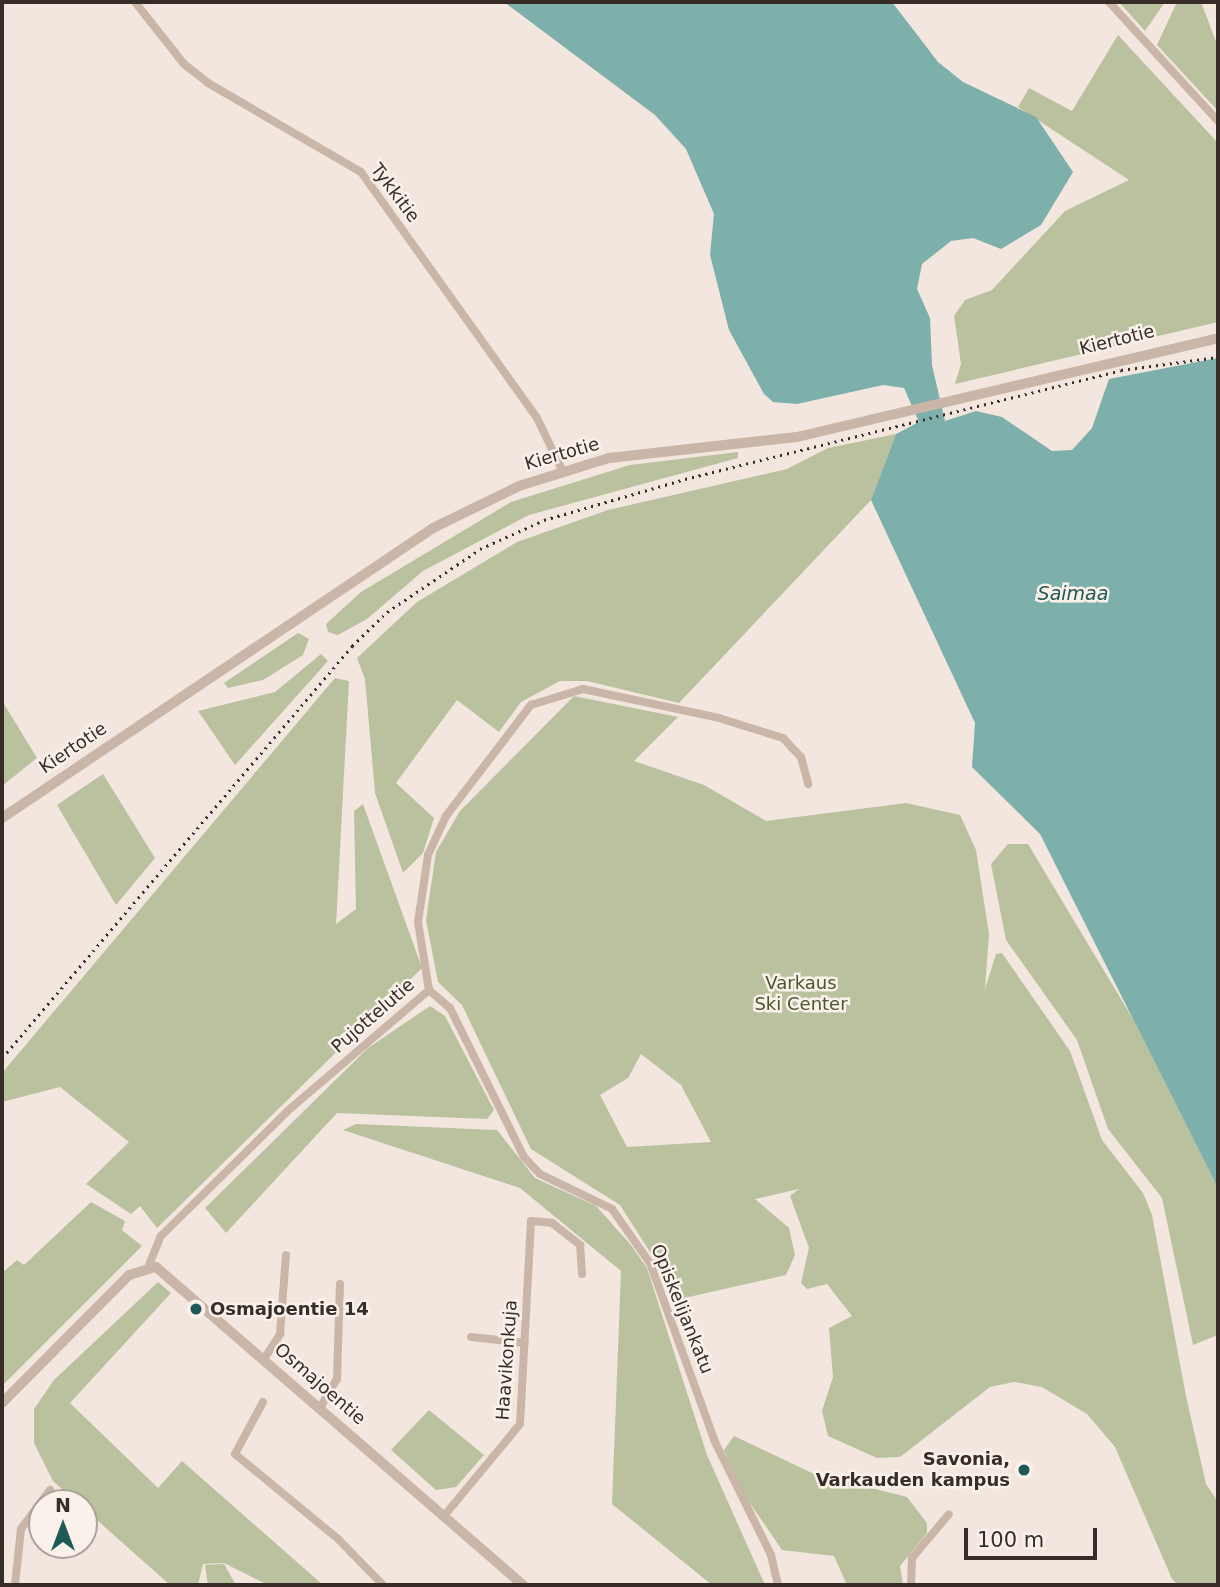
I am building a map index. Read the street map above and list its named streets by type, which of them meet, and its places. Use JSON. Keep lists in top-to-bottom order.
{
  "streets": {
    "street": [
      "Tykkitie",
      "Kiertotie",
      "Pujottelutie",
      "Opiskelijankatu",
      "Haavikonkuja",
      "Osmajoentie"
    ]
  },
  "crossings": [
    ["Tykkitie", "Kiertotie"],
    ["Pujottelutie", "Opiskelijankatu"],
    ["Pujottelutie", "Osmajoentie"],
    ["Haavikonkuja", "Osmajoentie"]
  ],
  "water": ["Saimaa"],
  "parks": ["Varkaus Ski Center"],
  "places": ["Osmajoentie 14", "Savonia, Varkauden kampus"],
  "scale_bar": "100 m",
  "north": "top"
}
